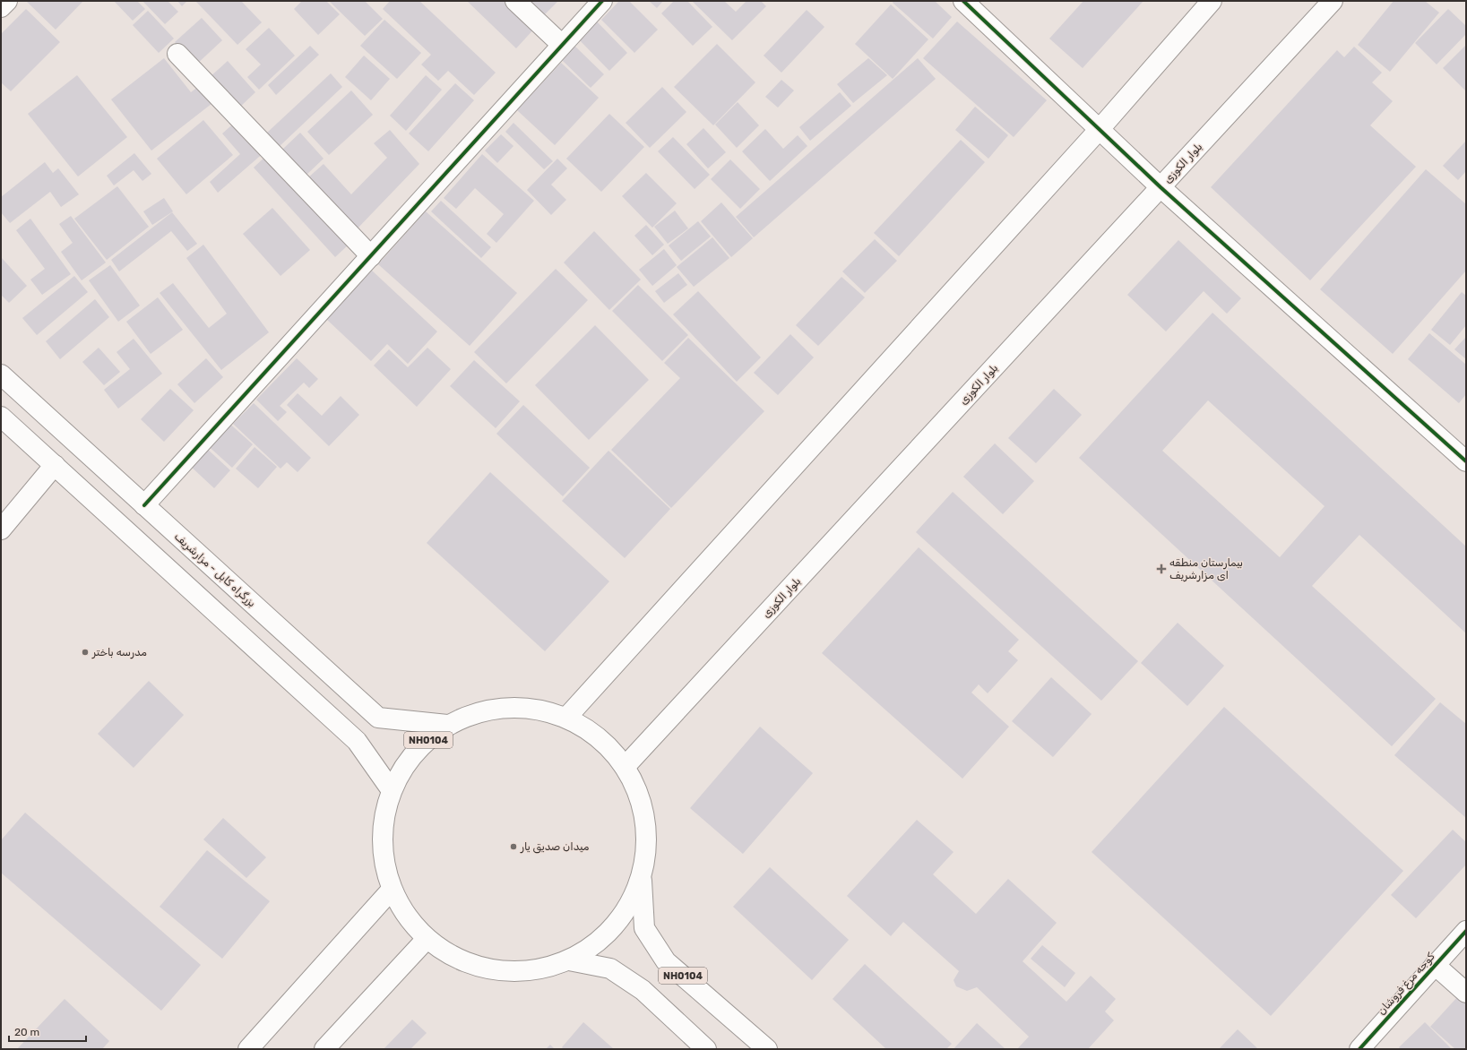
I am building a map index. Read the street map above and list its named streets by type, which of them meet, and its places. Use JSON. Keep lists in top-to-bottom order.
{
  "streets": {
    "main road": [
      "بلوار الکوزی",
      "بزرگراه کابل - مزارشریف",
      "NH0104",
      "كوجه مرغ فروشان"
    ]
  },
  "crossings": [
    ["بلوار الکوزی", "NH0104"],
    ["بزرگراه کابل - مزارشریف", "NH0104"]
  ],
  "places": {
    "health": ["بیمارستان منطقه ای مزارشریف"],
    "other": ["مدرسه باختر", "میدان صدیق یار"]
  },
  "scale_bar": "20 m"
}
